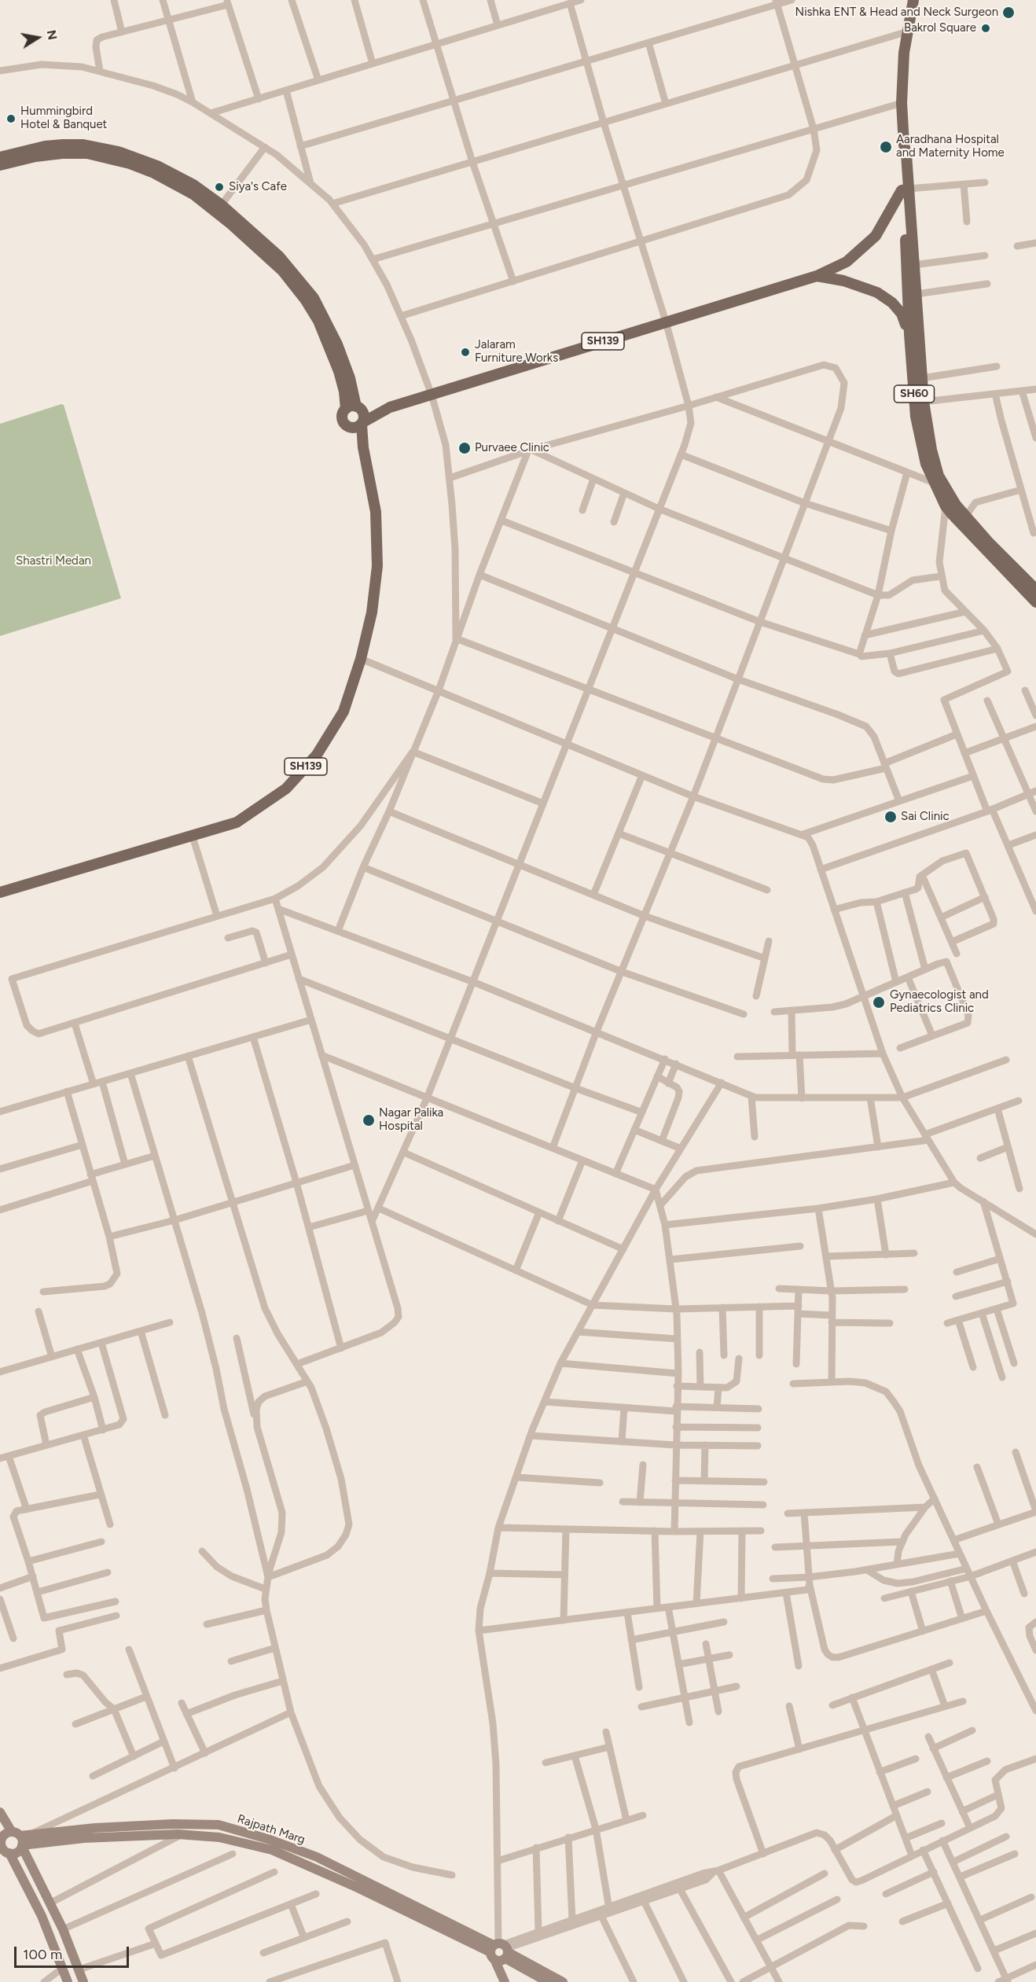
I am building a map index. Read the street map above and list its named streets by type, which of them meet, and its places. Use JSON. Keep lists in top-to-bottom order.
{
  "streets": {
    "main road": ["SH139", "SH60", "Rajpath Marg"]
  },
  "crossings": [
    ["SH139", "SH60"]
  ],
  "parks": ["Shastri Medan"],
  "places": [
    "Nishka ENT & Head and Neck Surgeon",
    "Bakrol Square",
    "Hummingbird Hotel & Banquet",
    "Aaradhana Hospital and Maternity Home",
    "Siya's Cafe",
    "Jalaram Furniture Works",
    "Purvaee Clinic",
    "Sai Clinic",
    "Gynaecologist and Pediatrics Clinic",
    "Nagar Palika Hospital"
  ],
  "scale_bar": "100 m",
  "north": "right"
}
